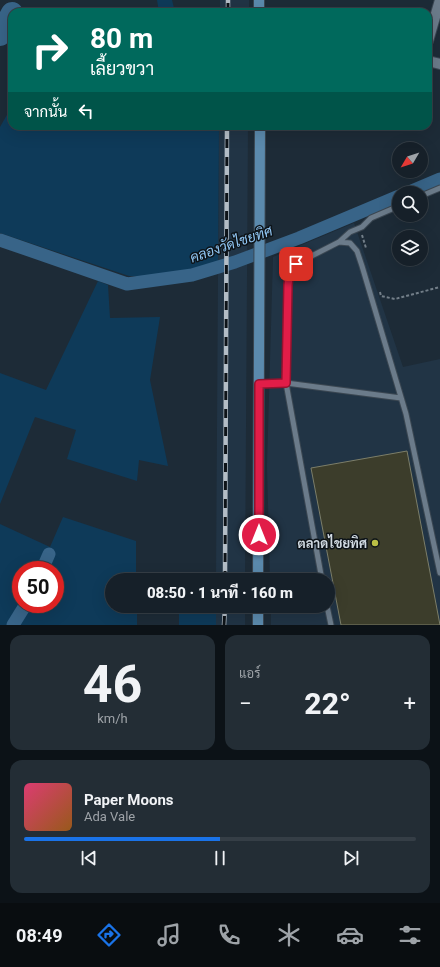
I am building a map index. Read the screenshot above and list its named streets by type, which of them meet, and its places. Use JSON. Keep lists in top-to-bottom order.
{
  "water": ["คลองวัดไชยทิศ"],
  "places": ["ตลาดไชยทิศ"],
  "north": "bottom left",
  "page": {
    "turn": ["80 m", "เลี้ยวขวา"],
    "then": "จากนั้น",
    "limit": "50",
    "trip": "08:50 · 1 นาที · 160 m",
    "tile": [
      ["46", "km/h"],
      "แอร์"
    ],
    "heat": ["−", "22°", "+"],
    "song": ["Paper Moons", "Ada Vale"],
    "tabs": "08:49"
  }
}
